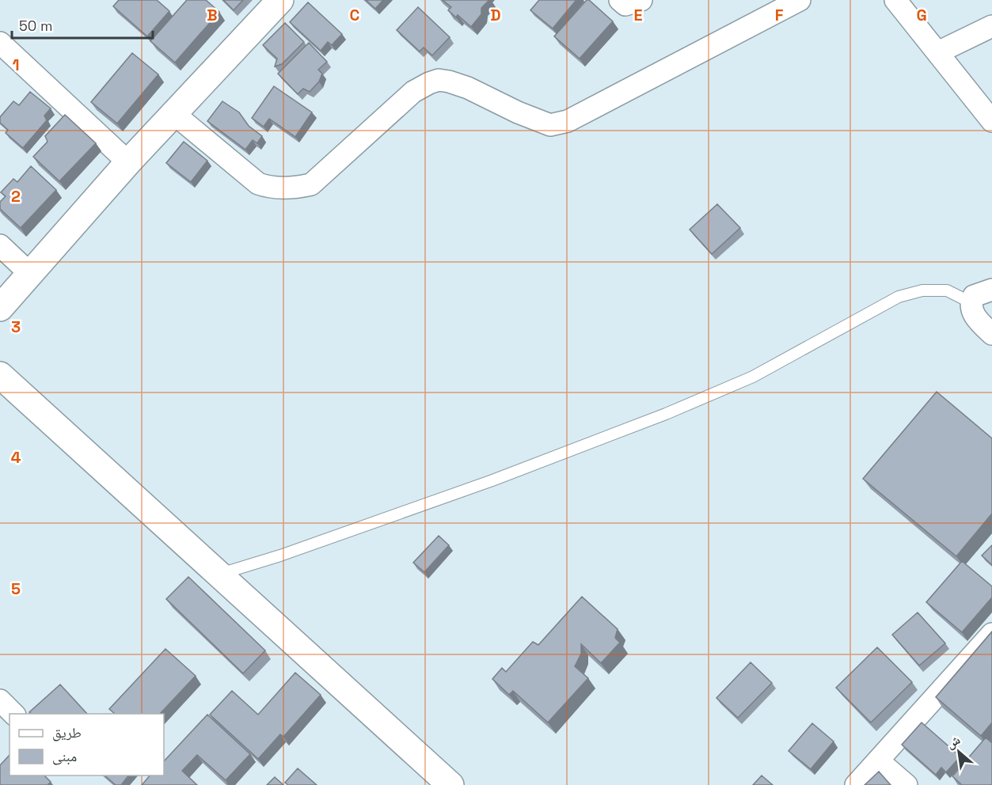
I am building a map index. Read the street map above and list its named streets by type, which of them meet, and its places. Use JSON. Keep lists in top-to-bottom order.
{
  "legend": ["طريق", "مبنى"],
  "scale_bar": "50 m",
  "north": "top left",
  "grid": {
    "columns": [
      "B",
      "C",
      "D",
      "E",
      "F",
      "G"
    ],
    "rows": [
      "1",
      "2",
      "3",
      "4",
      "5"
    ]
  }
}
